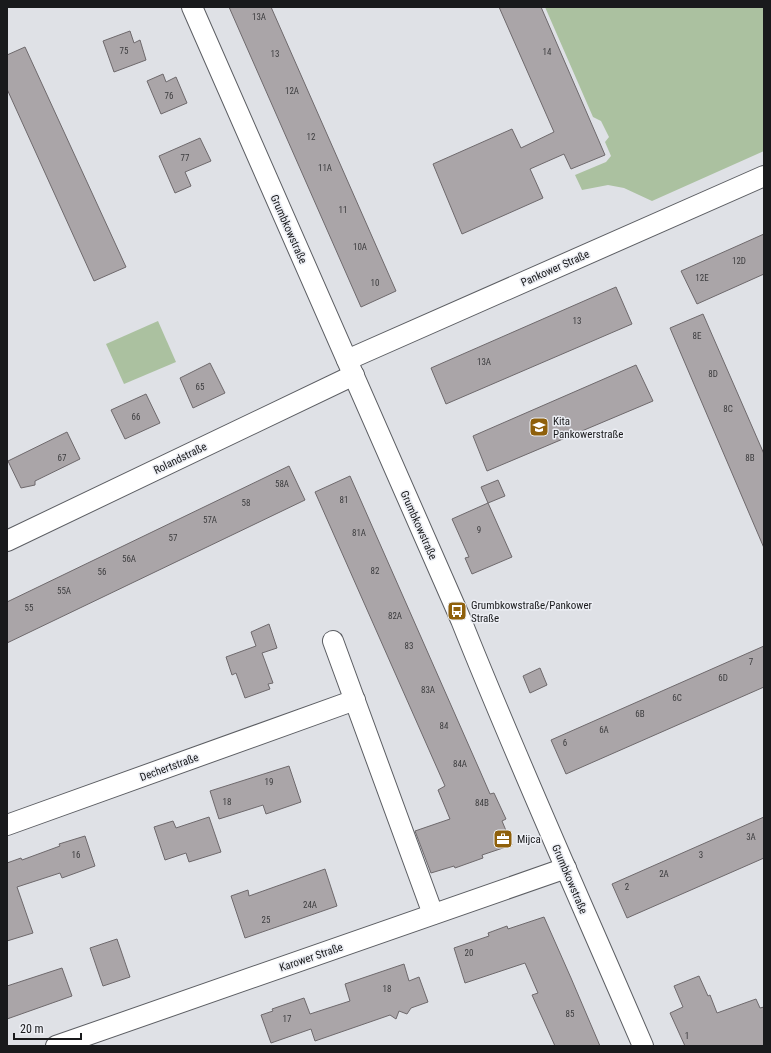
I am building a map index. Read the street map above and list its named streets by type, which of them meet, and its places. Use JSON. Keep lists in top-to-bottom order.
{
  "streets": {
    "street": [
      "Grumbkowstraße",
      "Pankower Straße",
      "Rolandstraße",
      "Dechertstraße",
      "Karower Straße"
    ]
  },
  "crossings": [
    ["Grumbkowstraße", "Pankower Straße"],
    ["Grumbkowstraße", "Rolandstraße"],
    ["Grumbkowstraße", "Karower Straße"],
    ["Pankower Straße", "Rolandstraße"]
  ],
  "places": {
    "school or university": ["Kita Pankowerstraße"],
    "bus stop": ["Grumbkowstraße/Pankower Straße"],
    "office": ["Mijca"]
  },
  "house_numbers": [
    "13A",
    "75",
    "14",
    "13",
    "12A",
    "76",
    "12",
    "77",
    "11A",
    "11",
    "10A",
    "12D",
    "12E",
    "10",
    "13",
    "8E",
    "13A",
    "8D",
    "65",
    "8C",
    "66",
    "67",
    "8B",
    "58A",
    "81",
    "58",
    "57A",
    "9",
    "81A",
    "57",
    "56A",
    "82",
    "56",
    "55A",
    "55",
    "82A",
    "83",
    "7",
    "6D",
    "83A",
    "6C",
    "6B",
    "84",
    "6A",
    "6",
    "84A",
    "19",
    "18",
    "84B",
    "3A",
    "16",
    "3",
    "2A",
    "2",
    "24A",
    "25",
    "20",
    "18",
    "85",
    "17",
    "1"
  ],
  "scale_bar": "20 m"
}
